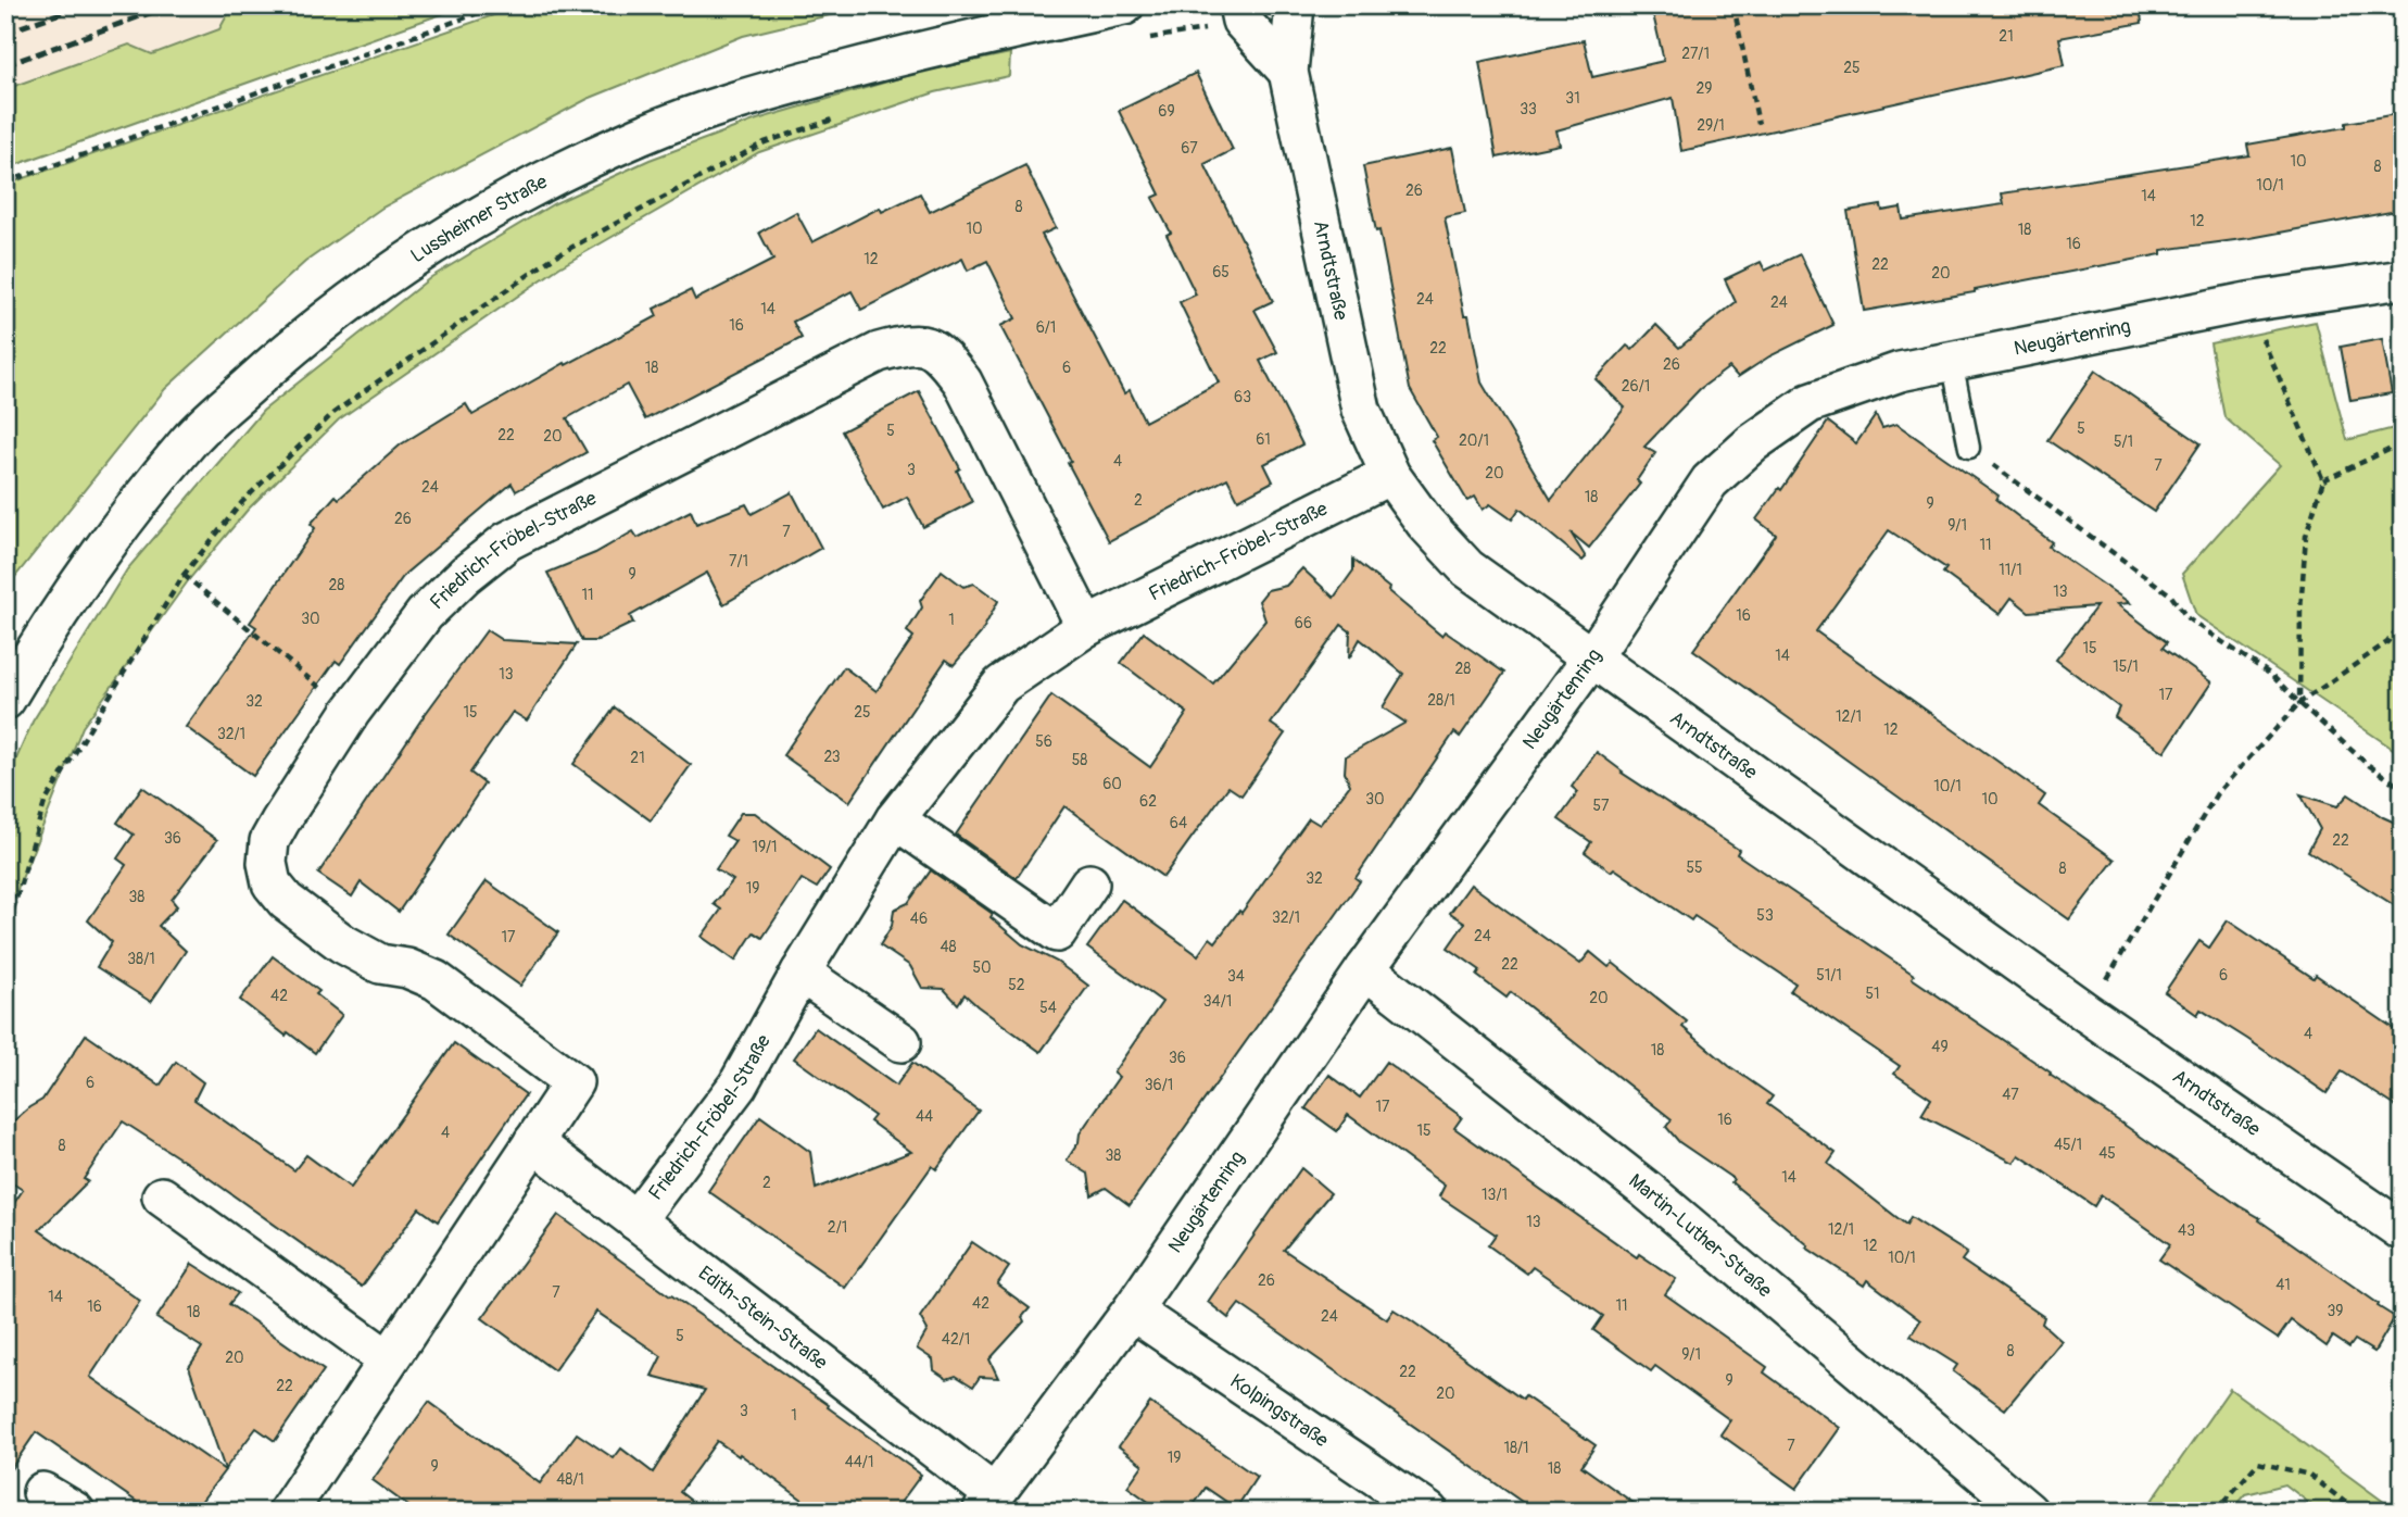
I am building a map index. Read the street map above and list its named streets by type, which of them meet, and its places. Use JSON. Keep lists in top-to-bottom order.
{
  "streets": {
    "street": [
      "Lussheimer Straße",
      "Arndtstraße",
      "Neugärtenring",
      "Friedrich-Fröbel-Straße",
      "Martin-Luther-Straße",
      "Edith-Stein-Straße",
      "Kolpingstraße"
    ]
  },
  "crossings": [
    ["Arndtstraße", "Neugärtenring"],
    ["Arndtstraße", "Friedrich-Fröbel-Straße"],
    ["Neugärtenring", "Martin-Luther-Straße"],
    ["Neugärtenring", "Edith-Stein-Straße"],
    ["Neugärtenring", "Kolpingstraße"],
    ["Friedrich-Fröbel-Straße", "Edith-Stein-Straße"]
  ],
  "house_numbers": [
    "21",
    "27/1",
    "25",
    "29",
    "31",
    "33",
    "69",
    "29/1",
    "67",
    "10",
    "8",
    "10/1",
    "26",
    "14",
    "8",
    "12",
    "10",
    "18",
    "16",
    "12",
    "22",
    "65",
    "20",
    "24",
    "24",
    "14",
    "16",
    "6/1",
    "22",
    "26",
    "18",
    "6",
    "26/1",
    "63",
    "5",
    "5",
    "22",
    "20",
    "61",
    "20/1",
    "5/1",
    "4",
    "7",
    "3",
    "20",
    "24",
    "18",
    "2",
    "9",
    "26",
    "9/1",
    "7",
    "11",
    "7/1",
    "11/1",
    "9",
    "28",
    "13",
    "11",
    "16",
    "30",
    "1",
    "66",
    "15",
    "14",
    "15/1",
    "28",
    "13",
    "17",
    "28/1",
    "32",
    "15",
    "25",
    "12/1",
    "12",
    "32/1",
    "56",
    "23",
    "21",
    "58",
    "60",
    "10/1",
    "30",
    "10",
    "62",
    "57",
    "64",
    "36",
    "22",
    "19/1",
    "55",
    "8",
    "32",
    "19",
    "38",
    "53",
    "32/1",
    "46",
    "24",
    "17",
    "48",
    "38/1",
    "22",
    "50",
    "51/1",
    "6",
    "34",
    "52",
    "51",
    "42",
    "20",
    "34/1",
    "54",
    "4",
    "49",
    "18",
    "36",
    "6",
    "36/1",
    "47",
    "17",
    "44",
    "16",
    "15",
    "4",
    "45/1",
    "8",
    "45",
    "38",
    "14",
    "2",
    "13/1",
    "13",
    "2/1",
    "12/1",
    "43",
    "12",
    "10/1",
    "26",
    "41",
    "7",
    "14",
    "42",
    "11",
    "16",
    "39",
    "18",
    "24",
    "5",
    "42/1",
    "8",
    "9/1",
    "20",
    "22",
    "9",
    "22",
    "20",
    "3",
    "1",
    "7",
    "18/1",
    "19",
    "44/1",
    "9",
    "18",
    "48/1"
  ]
}
